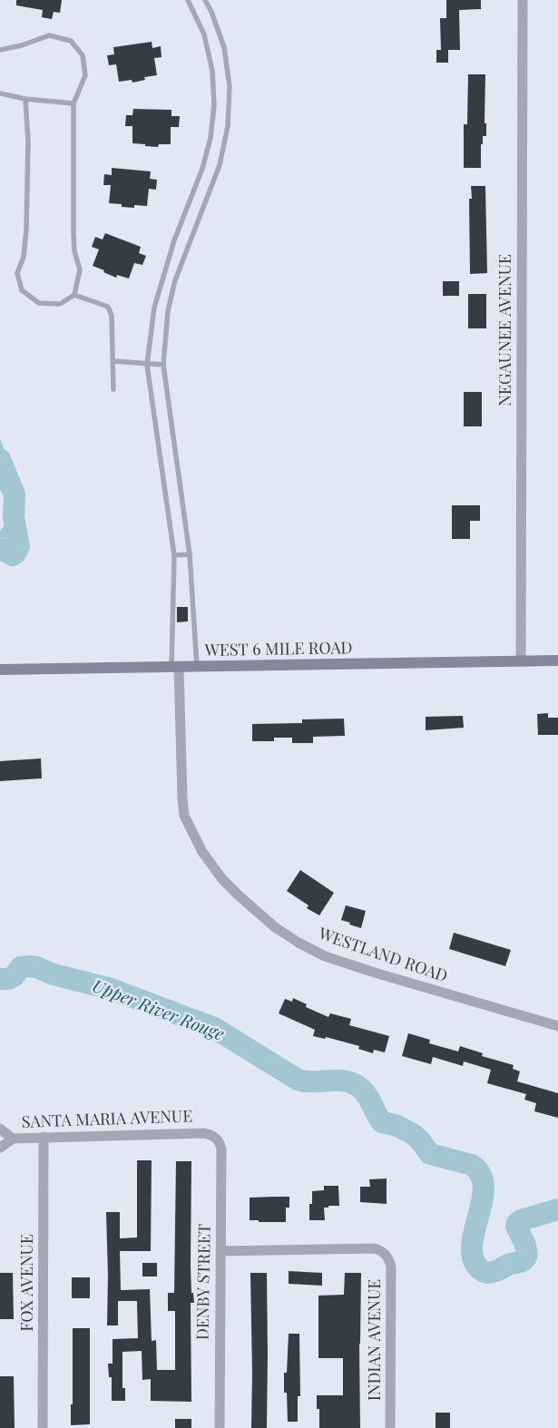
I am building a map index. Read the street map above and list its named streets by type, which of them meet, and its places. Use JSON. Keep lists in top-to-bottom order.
{
  "streets": {
    "main road": ["WEST 6 MILE ROAD"],
    "street": [
      "NEGAUNEE AVENUE",
      "WESTLAND ROAD",
      "SANTA MARIA AVENUE",
      "DENBY STREET",
      "FOX AVENUE",
      "INDIAN AVENUE"
    ]
  },
  "crossings": [
    ["NEGAUNEE AVENUE", "WEST 6 MILE ROAD"],
    ["WEST 6 MILE ROAD", "WESTLAND ROAD"],
    ["SANTA MARIA AVENUE", "DENBY STREET"],
    ["SANTA MARIA AVENUE", "FOX AVENUE"],
    ["DENBY STREET", "INDIAN AVENUE"]
  ],
  "water": ["Upper River Rouge"]
}
